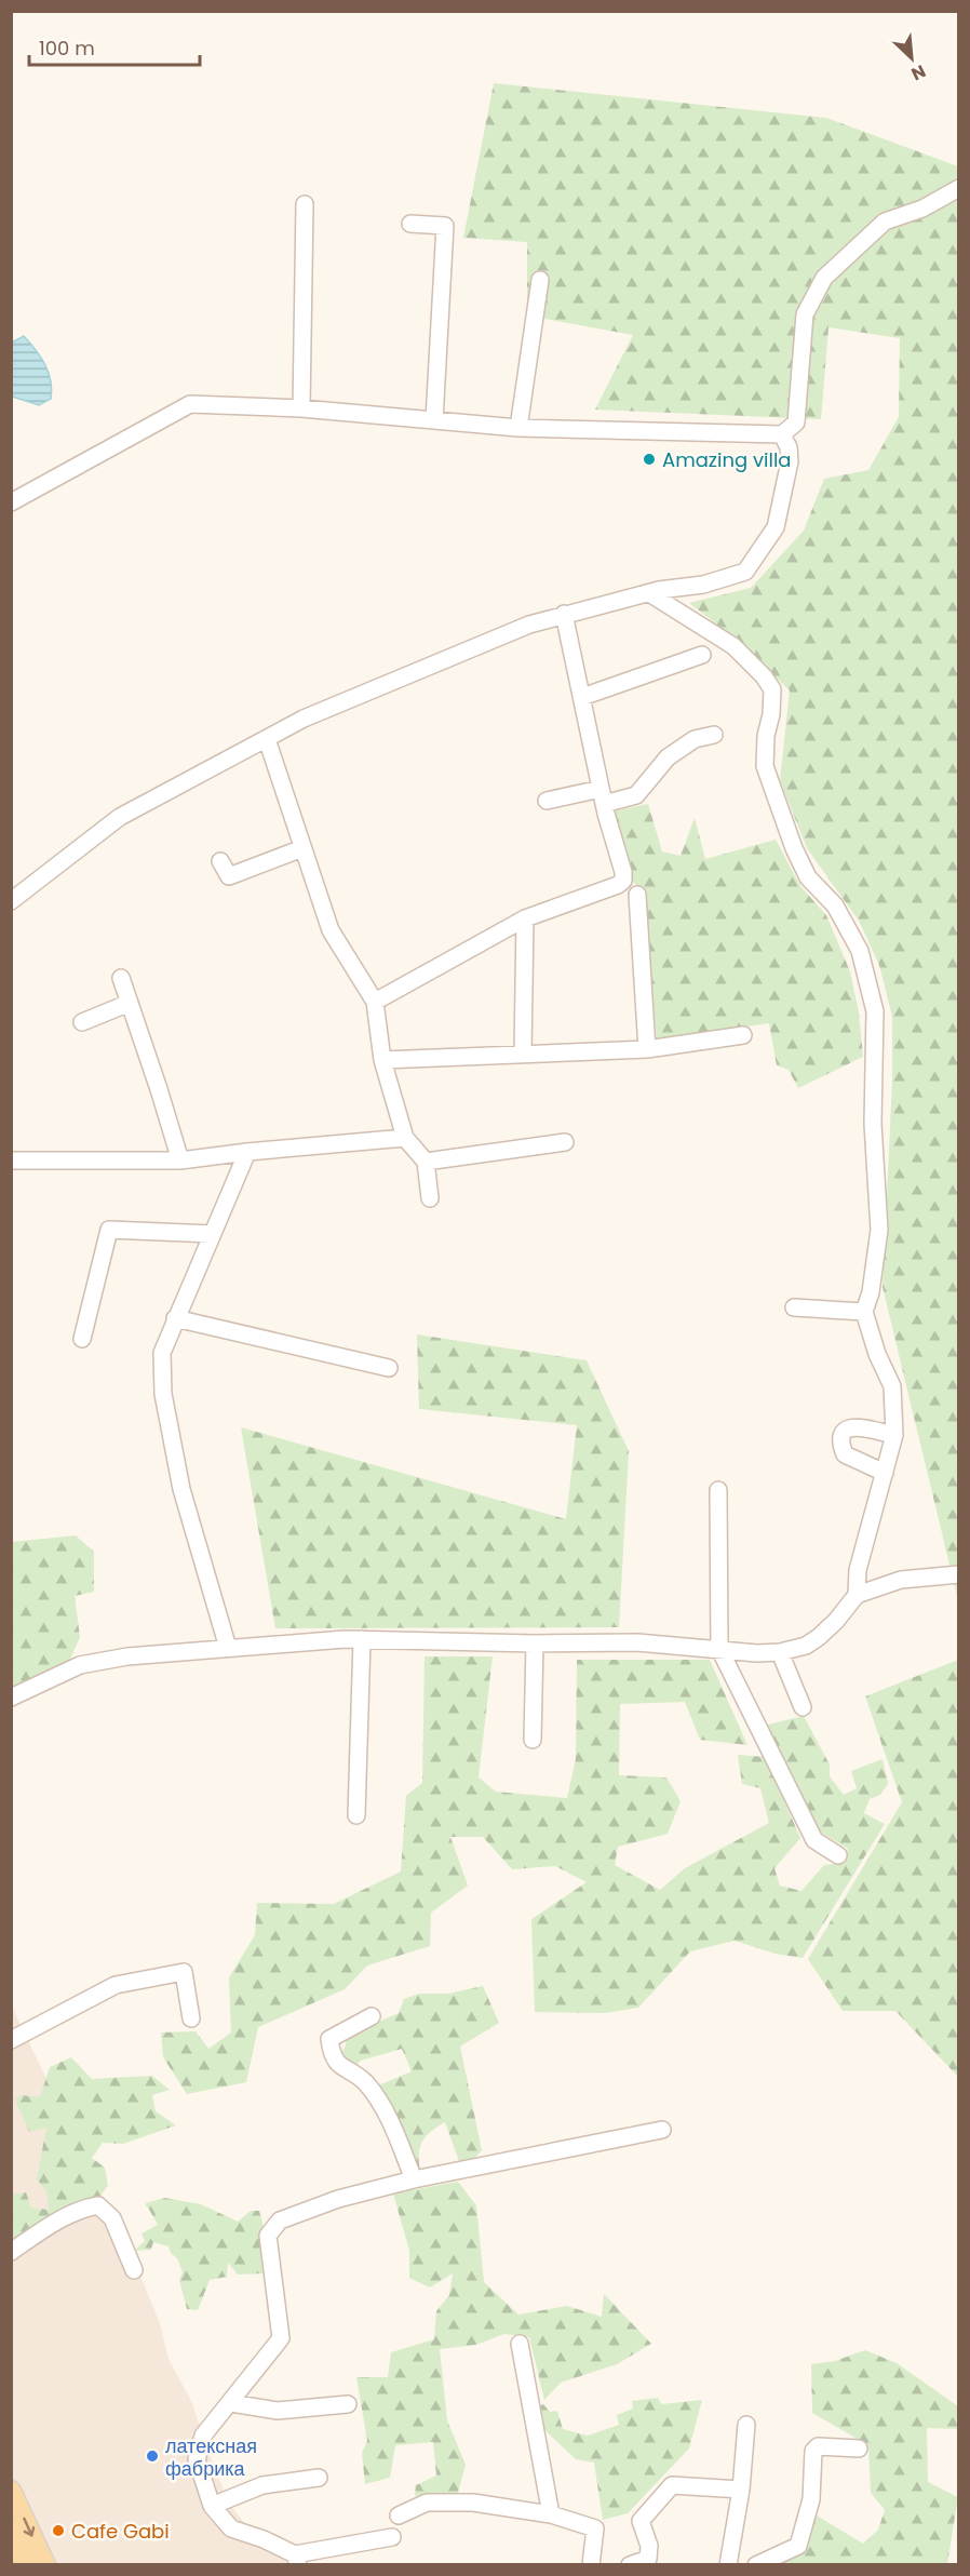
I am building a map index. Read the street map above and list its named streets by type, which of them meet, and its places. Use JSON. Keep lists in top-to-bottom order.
{
  "places": ["Amazing villa", "латексная фабрика", "Cafe Gabi"],
  "scale_bar": "100 m",
  "north": "bottom right"
}
